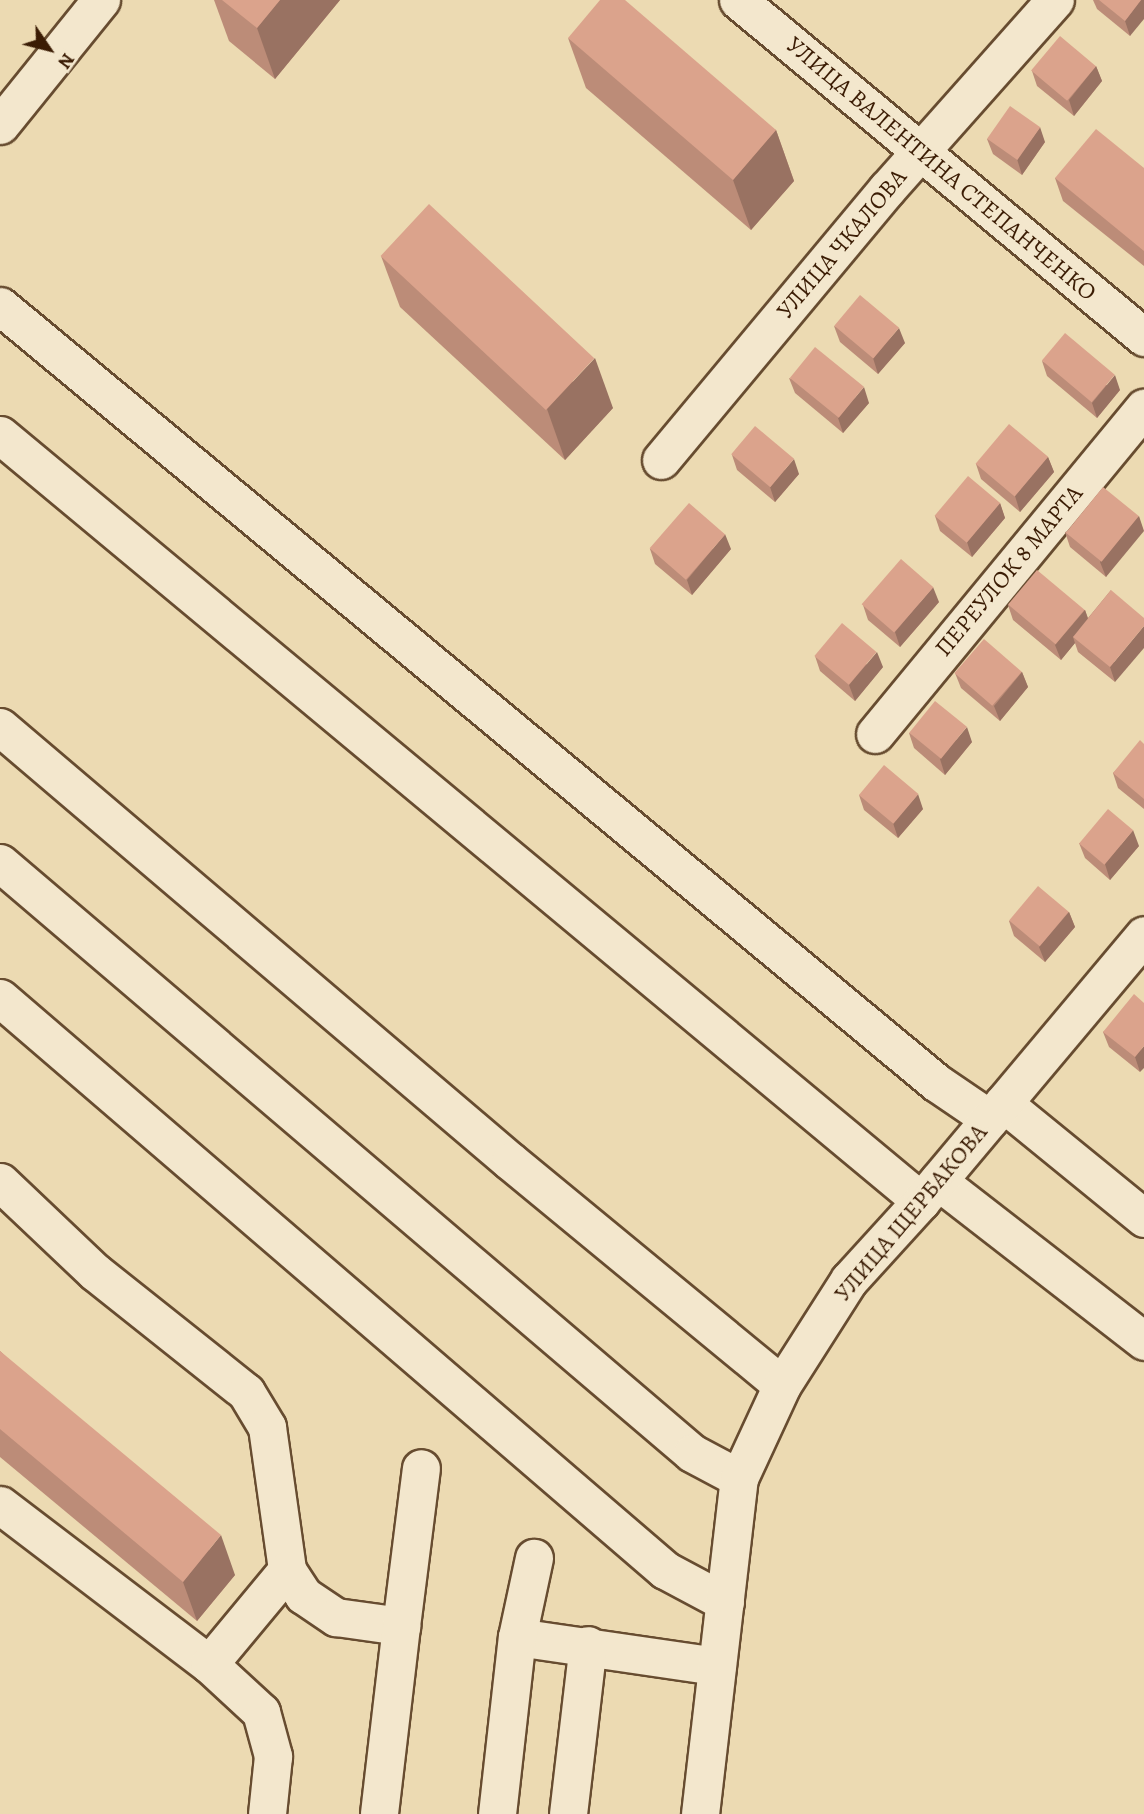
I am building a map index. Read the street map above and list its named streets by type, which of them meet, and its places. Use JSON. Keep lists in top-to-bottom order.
{
  "streets": {
    "street": [
      "УЛИЦА ВАЛЕНТИНА СТЕПАНЧЕНКО",
      "УЛИЦА ЧКАЛОВА",
      "ПЕРЕУЛОК 8 МАРТА",
      "УЛИЦА ЩЕРБАКОВА"
    ]
  },
  "crossings": [
    ["УЛИЦА ВАЛЕНТИНА СТЕПАНЧЕНКО", "УЛИЦА ЧКАЛОВА"]
  ],
  "north": "bottom right"
}
